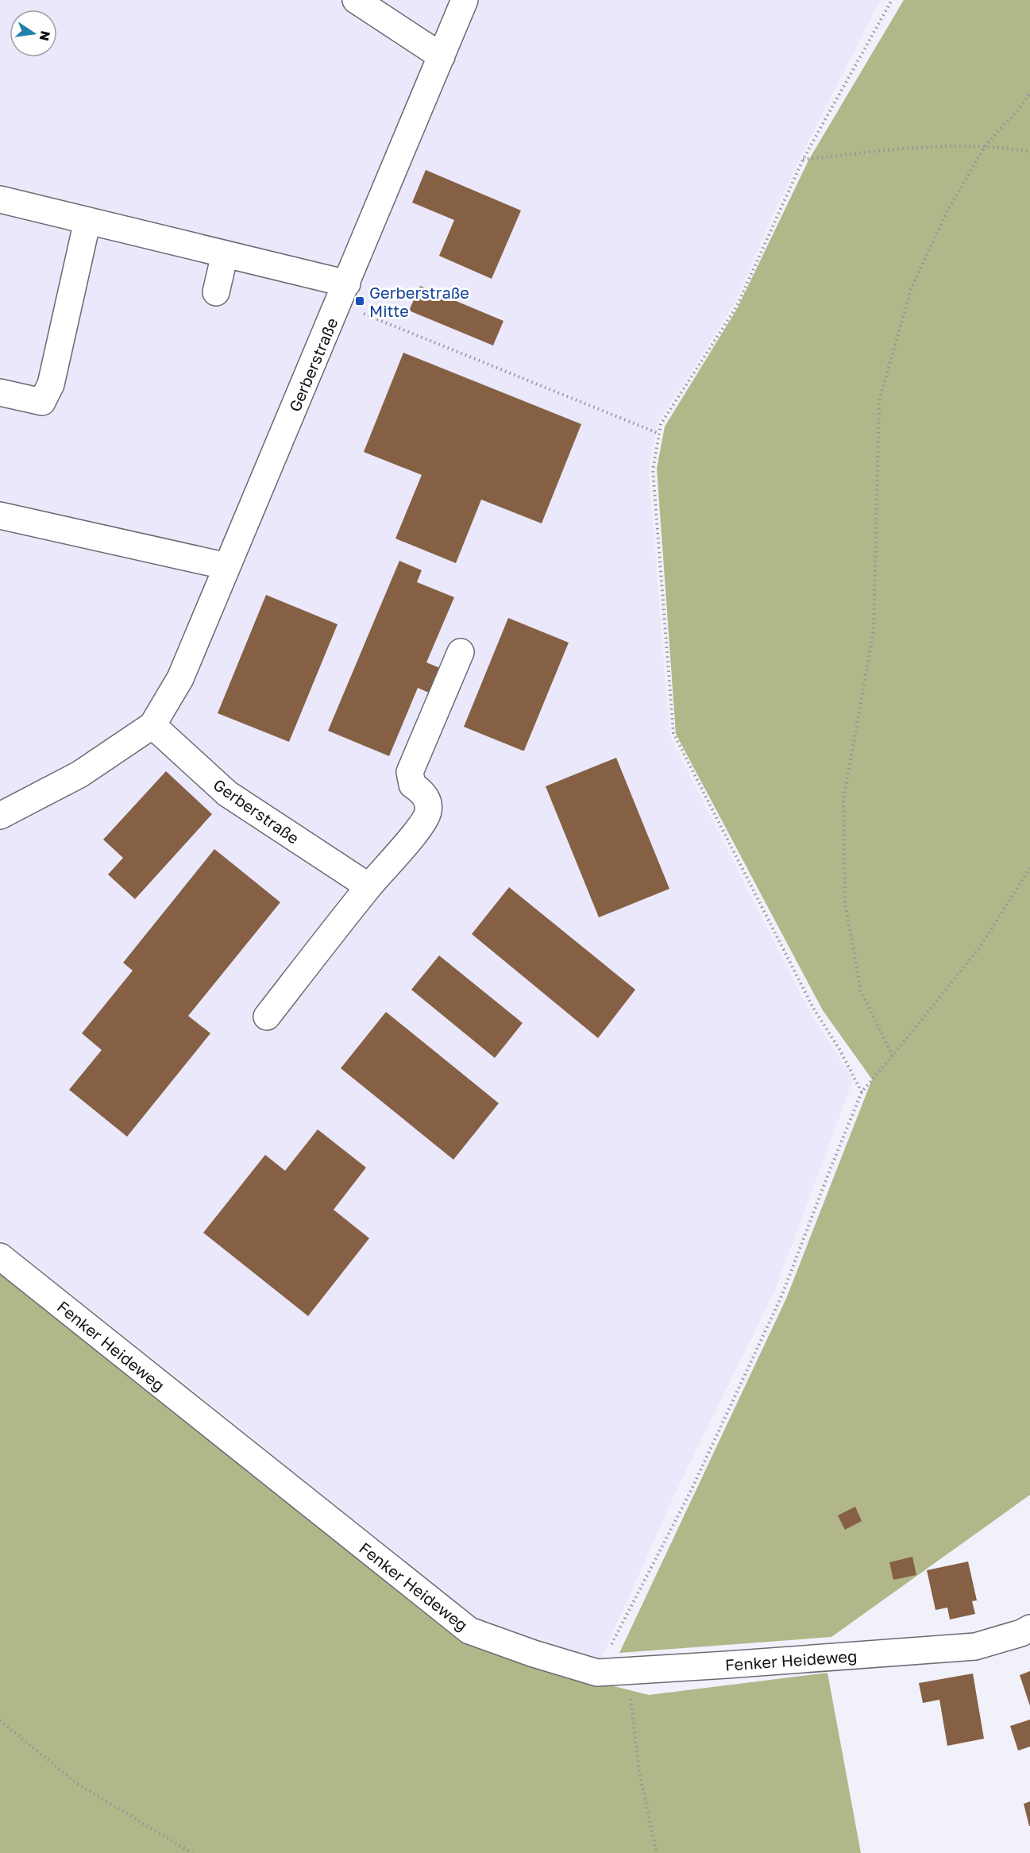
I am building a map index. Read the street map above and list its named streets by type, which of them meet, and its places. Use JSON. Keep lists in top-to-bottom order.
{
  "streets": {
    "street": ["Gerberstraße", "Fenker Heideweg"]
  },
  "places": {
    "transit": ["Gerberstraße Mitte"]
  },
  "north": "right"
}
